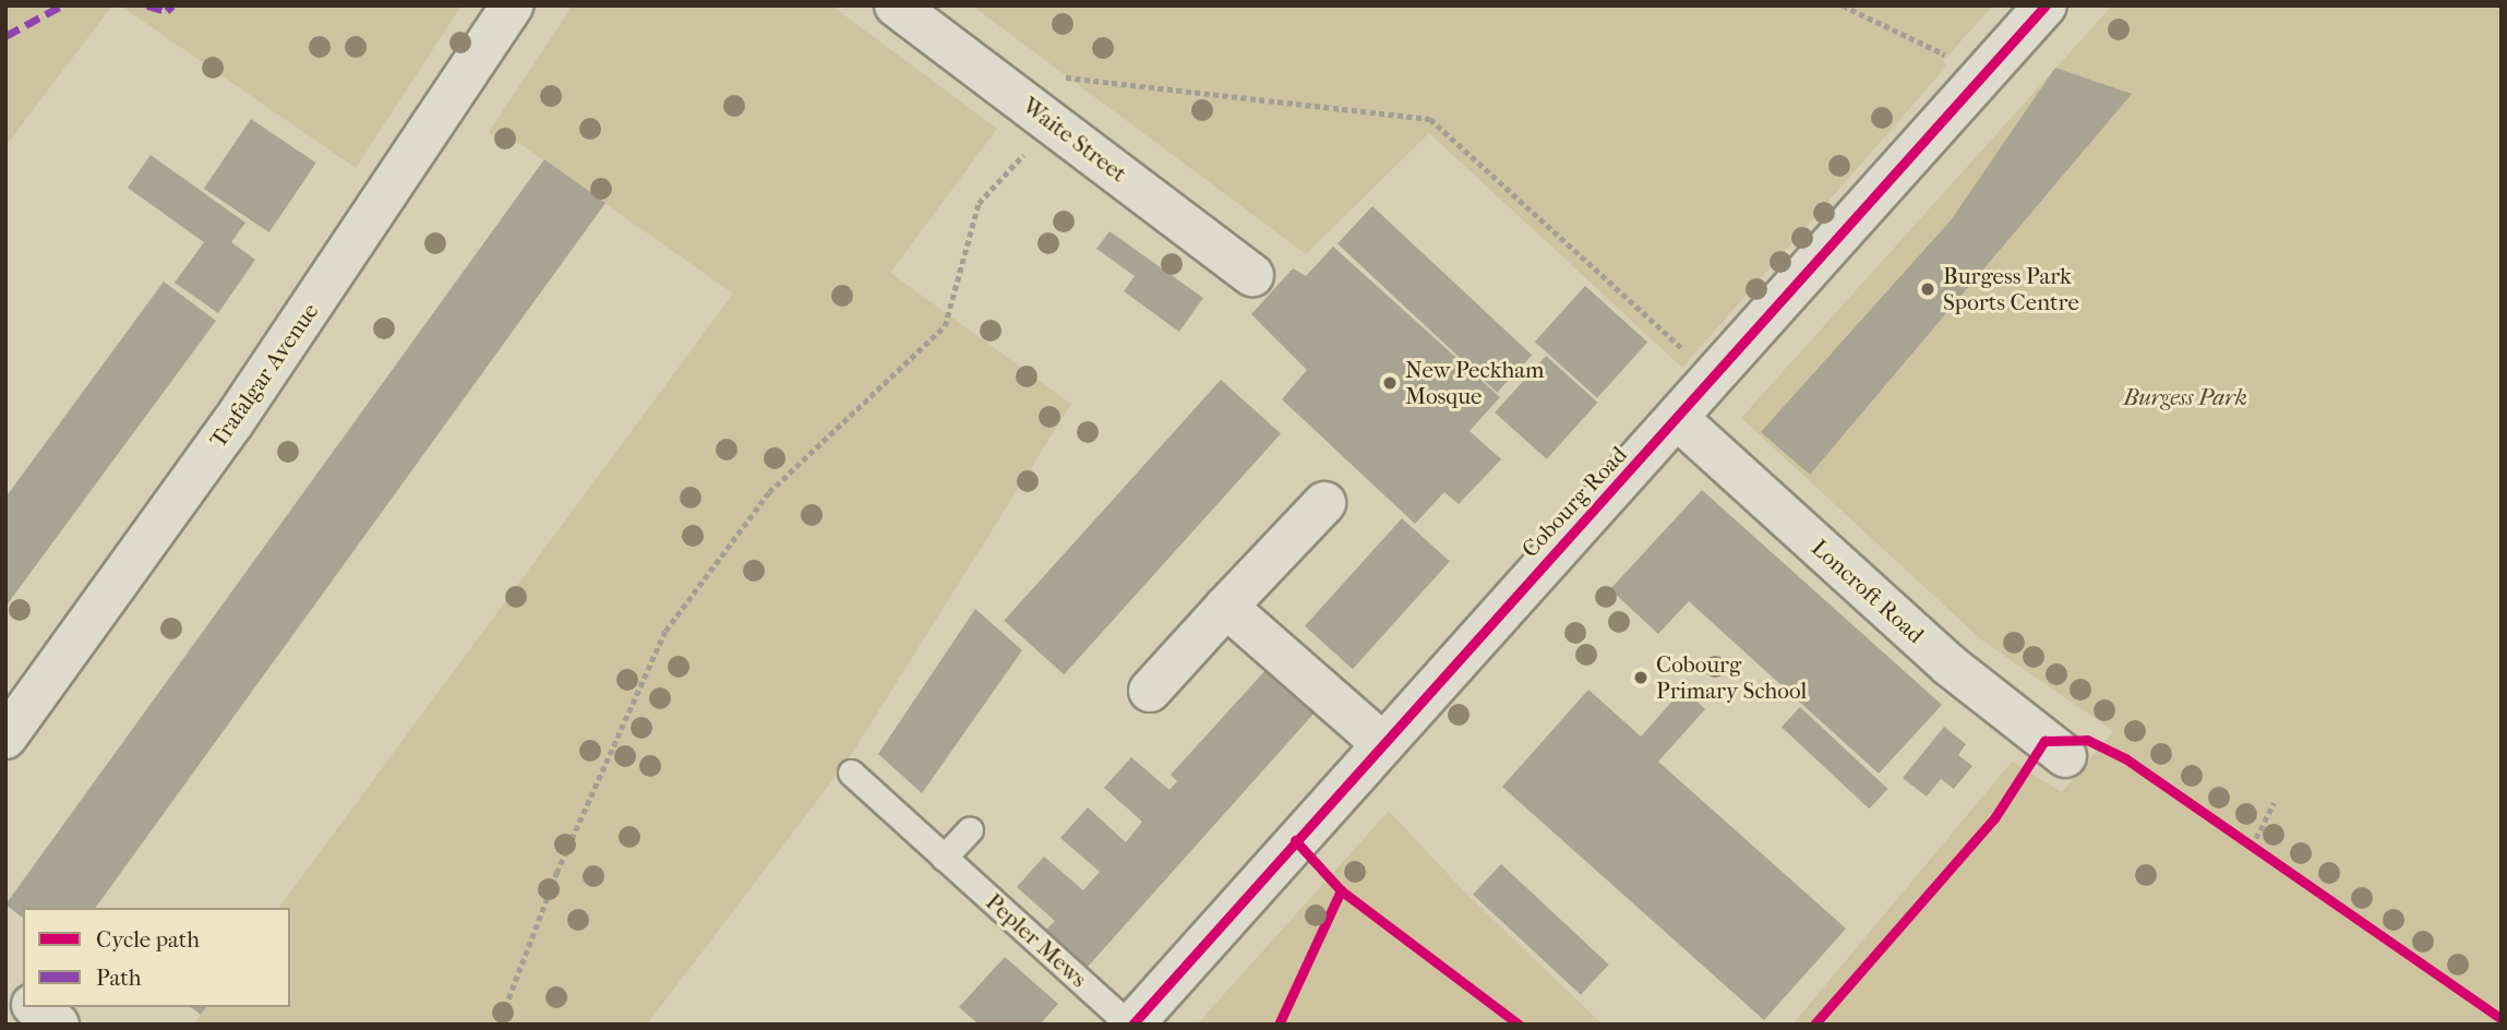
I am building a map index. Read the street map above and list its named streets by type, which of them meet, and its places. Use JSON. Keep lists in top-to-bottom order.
{
  "streets": {
    "street": [
      "Waite Street",
      "Trafalgar Avenue",
      "Cobourg Road",
      "Loncroft Road"
    ],
    "lane": ["Pepler Mews"]
  },
  "crossings": [
    ["Cobourg Road", "Loncroft Road"],
    ["Cobourg Road", "Pepler Mews"]
  ],
  "parks": ["Burgess Park"],
  "places": ["Burgess Park Sports Centre", "New Peckham Mosque", "Cobourg Primary School"],
  "legend": ["Cycle path", "Path"]
}
